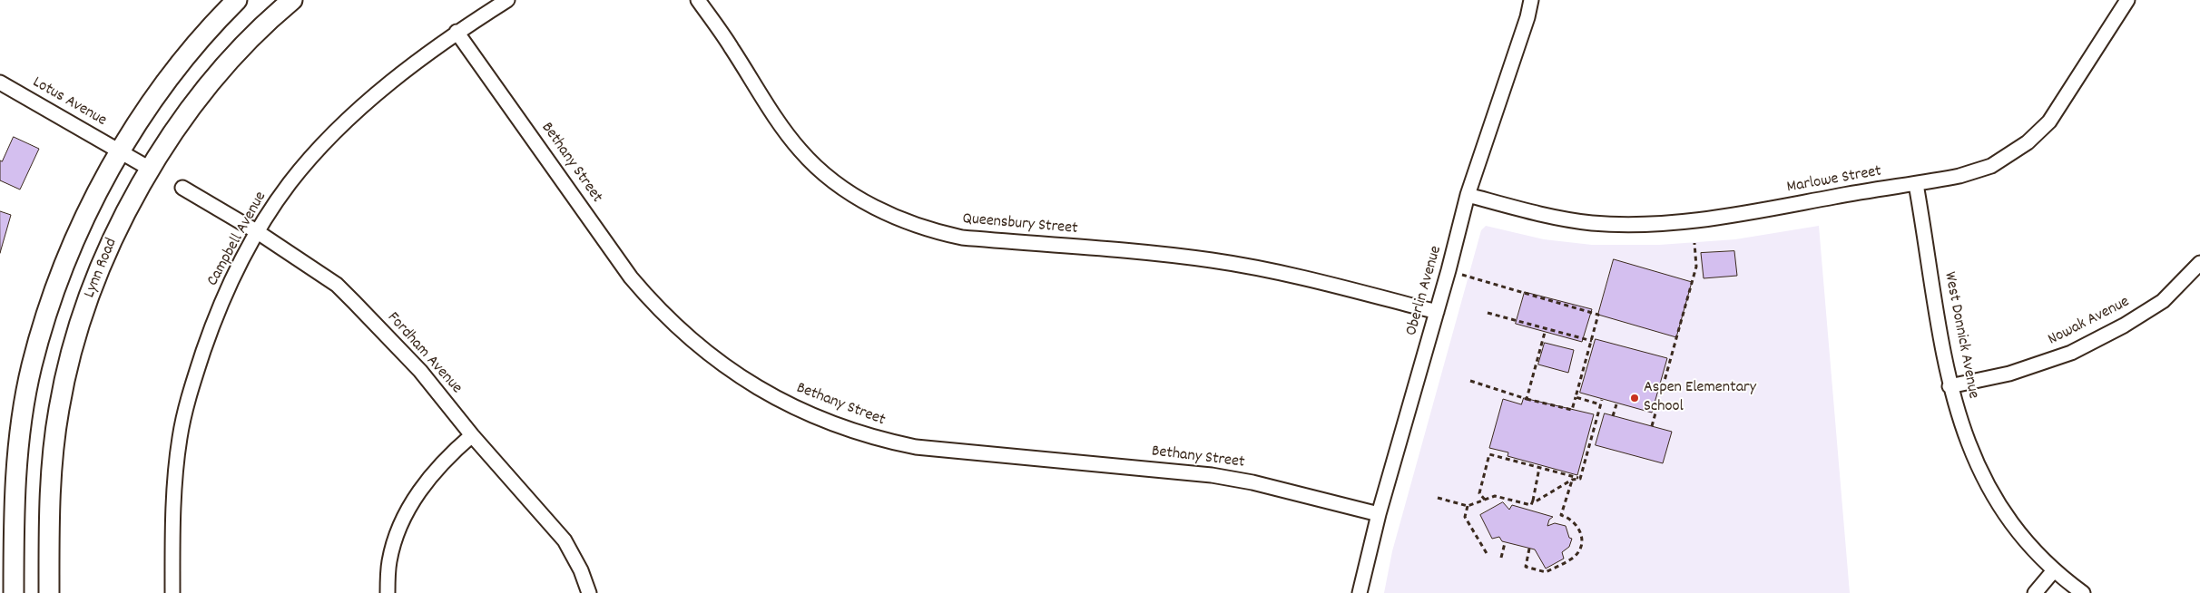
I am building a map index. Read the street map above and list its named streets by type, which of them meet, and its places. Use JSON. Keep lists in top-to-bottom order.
{
  "streets": {
    "main road": ["Lynn Road"],
    "street": [
      "Lotus Avenue",
      "Bethany Street",
      "Marlowe Street",
      "Queensbury Street",
      "Campbell Avenue",
      "Oberlin Avenue",
      "Nowak Avenue",
      "West Donnick Avenue",
      "Fordham Avenue"
    ]
  },
  "crossings": [
    ["Bethany Street", "Campbell Avenue"],
    ["Bethany Street", "Oberlin Avenue"],
    ["Marlowe Street", "Oberlin Avenue"],
    ["Marlowe Street", "West Donnick Avenue"],
    ["Queensbury Street", "Oberlin Avenue"],
    ["Campbell Avenue", "Fordham Avenue"],
    ["Nowak Avenue", "West Donnick Avenue"]
  ],
  "places": ["Aspen Elementary School"]
}
